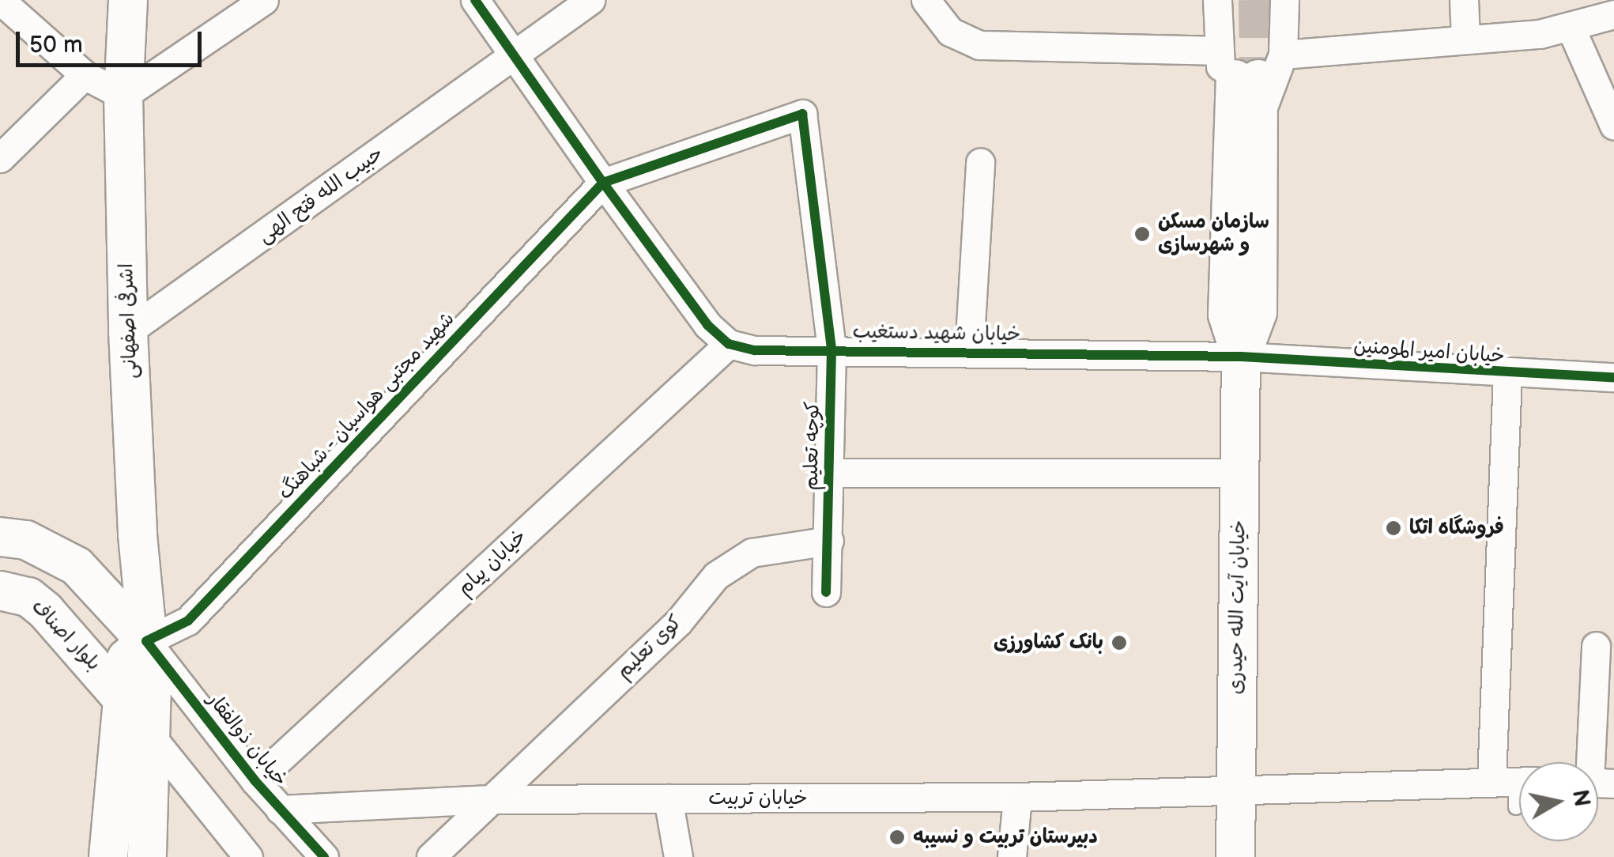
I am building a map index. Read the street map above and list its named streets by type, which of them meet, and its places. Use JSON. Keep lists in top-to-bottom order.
{
  "streets": {
    "main road": ["اشرفی اصفهانی", "خیابان آیت الله حیدری", "بلوار اصناف"],
    "street": [
      "حبیب الله فتح الهی",
      "خیابان شهید دستغیب",
      "خیابان امیر المومنین",
      "شهید مجتبی هواسیان - شباهنگ",
      "کوچه تعلیم",
      "خیابان پیام",
      "کوی تعلیم",
      "خیابان ذوالفقار",
      "خیابان تربیت"
    ]
  },
  "crossings": [
    ["حبیب الله فتح الهی", "اشرفی اصفهانی"],
    ["اشرفی اصفهانی", "شهید مجتبی هواسیان - شباهنگ"],
    ["اشرفی اصفهانی", "خیابان ذوالفقار"],
    ["خیابان شهید دستغیب", "خیابان امیر المومنین"],
    ["خیابان شهید دستغیب", "کوچه تعلیم"],
    ["خیابان شهید دستغیب", "خیابان پیام"],
    ["خیابان شهید دستغیب", "خیابان آیت الله حیدری"],
    ["خیابان امیر المومنین", "خیابان آیت الله حیدری"],
    ["شهید مجتبی هواسیان - شباهنگ", "کوچه تعلیم"],
    ["شهید مجتبی هواسیان - شباهنگ", "خیابان ذوالفقار"],
    ["کوچه تعلیم", "کوی تعلیم"],
    ["خیابان پیام", "خیابان ذوالفقار"],
    ["خیابان آیت الله حیدری", "خیابان تربیت"],
    ["کوی تعلیم", "خیابان تربیت"],
    ["خیابان ذوالفقار", "خیابان تربیت"]
  ],
  "places": [
    "سازمان مسکن و شهرسازی",
    "فروشگاه اتکا",
    "بانک کشاورزی",
    "دبیرستان تربیت و نسیبه"
  ],
  "scale_bar": "50 m",
  "north": "right"
}
